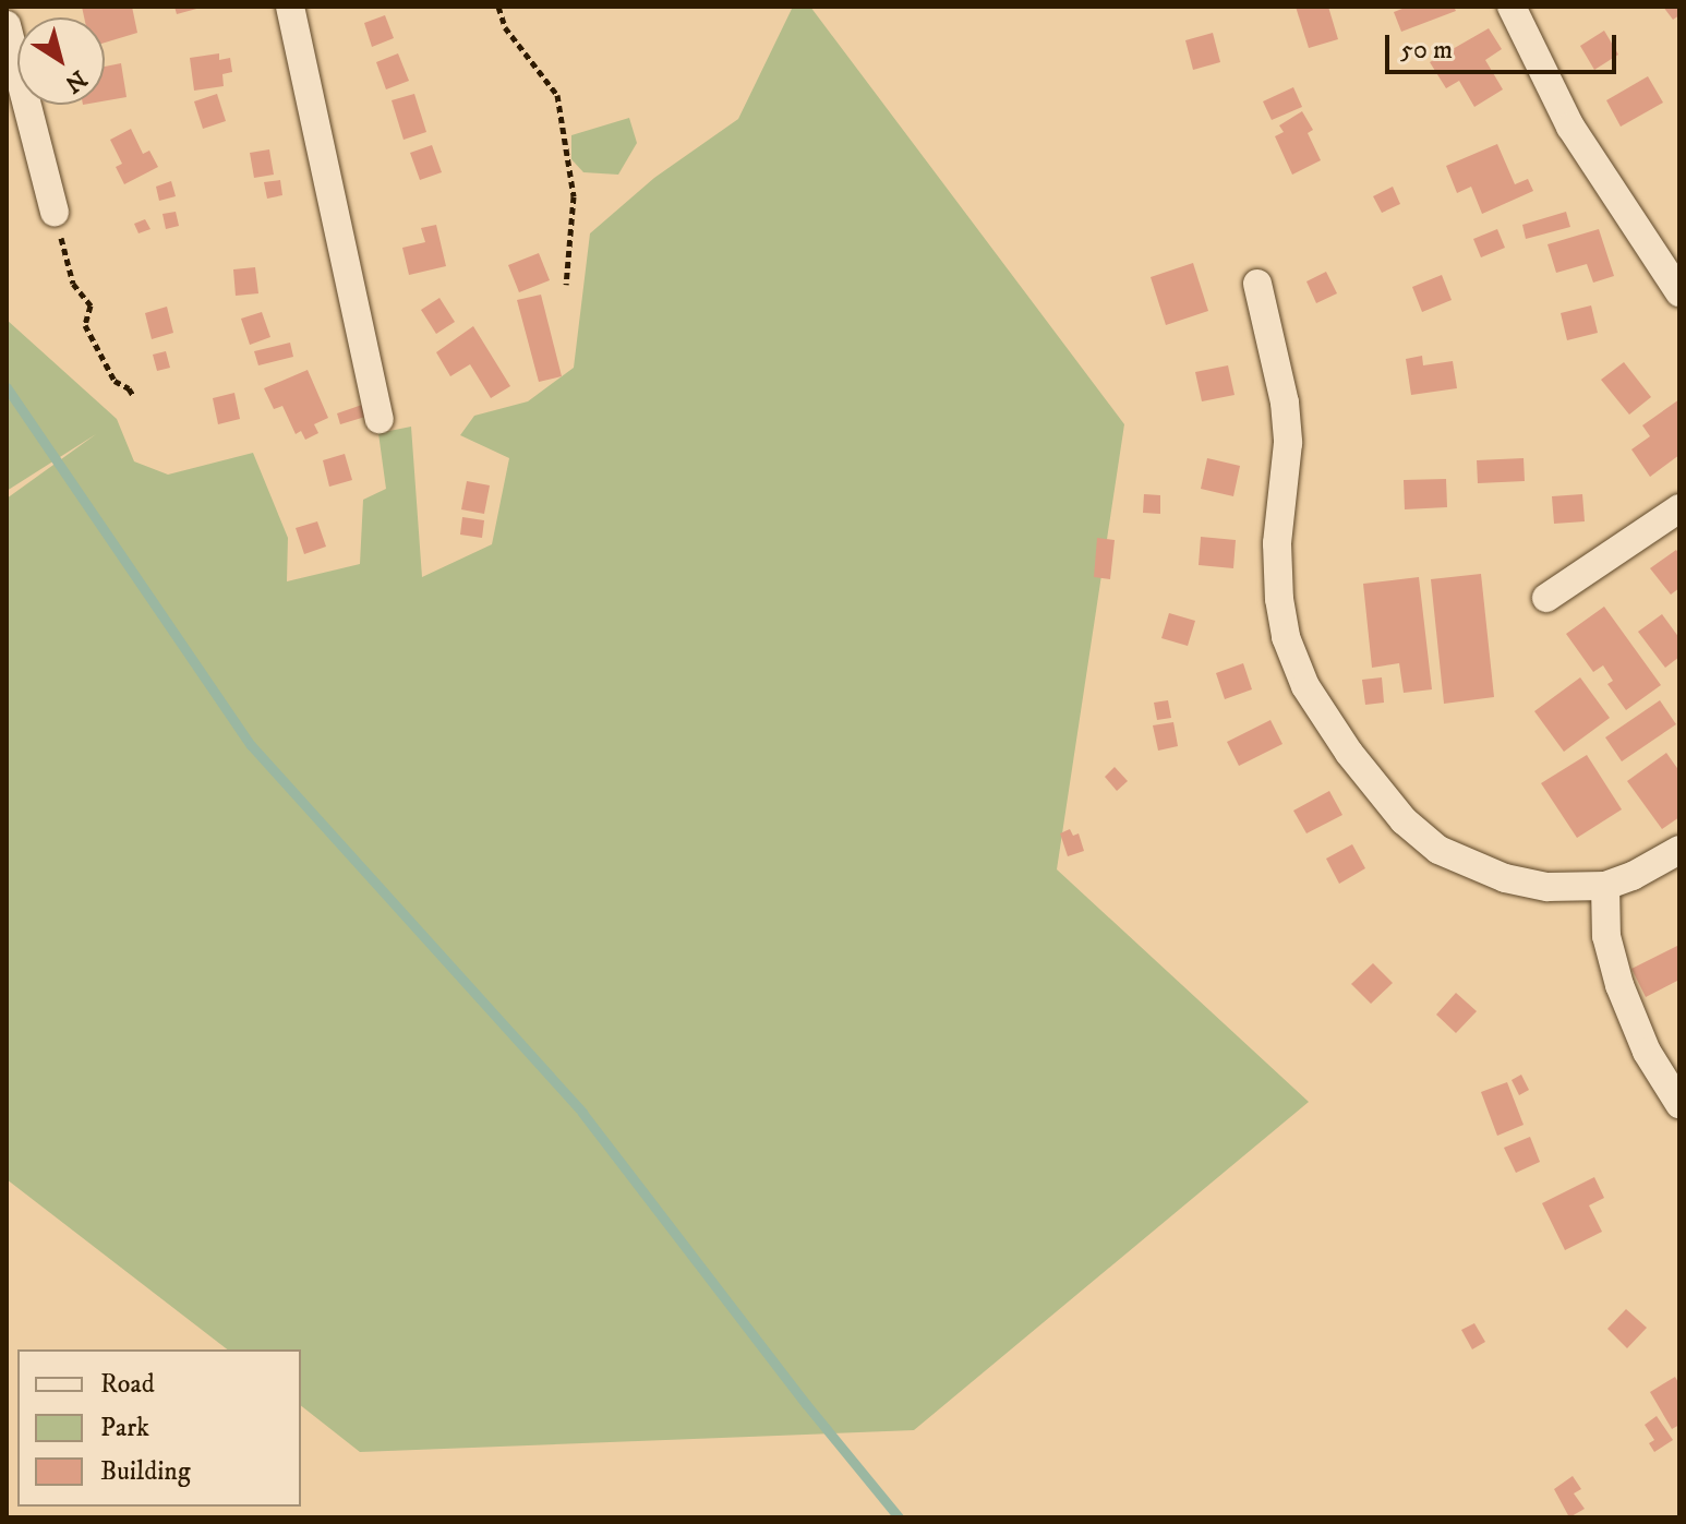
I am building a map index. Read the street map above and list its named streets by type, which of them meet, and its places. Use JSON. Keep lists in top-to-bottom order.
{
  "legend": ["Road", "Park", "Building"],
  "scale_bar": "50 m",
  "north": "bottom right"
}
